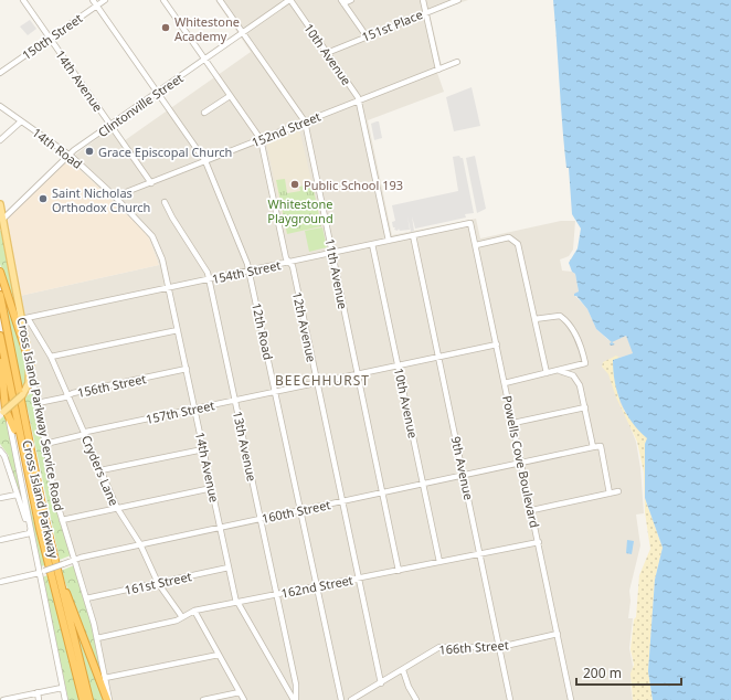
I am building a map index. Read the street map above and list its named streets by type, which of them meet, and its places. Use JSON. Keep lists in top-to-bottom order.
{
  "streets": {
    "highway": ["Cross Island Parkway"],
    "main road": ["Cross Island Parkway Service Road"],
    "street": [
      "151st Place",
      "150th Street",
      "10th Avenue",
      "14th Avenue",
      "Clintonville Street",
      "152nd Street",
      "14th Road",
      "154th Street",
      "11th Avenue",
      "12th Avenue",
      "12th Road",
      "156th Street",
      "157th Street",
      "13th Avenue",
      "Powells Cove Boulevard",
      "9th Avenue",
      "Cryders Lane",
      "160th Street",
      "161st Street",
      "162nd Street",
      "166th Street"
    ]
  },
  "crossings": [
    ["151st Place", "10th Avenue"],
    ["150th Street", "14th Avenue"],
    ["150th Street", "12th Road"],
    ["10th Avenue", "Clintonville Street"],
    ["10th Avenue", "152nd Street"],
    ["10th Avenue", "154th Street"],
    ["10th Avenue", "157th Street"],
    ["10th Avenue", "160th Street"],
    ["10th Avenue", "162nd Street"],
    ["14th Avenue", "Clintonville Street"],
    ["14th Avenue", "152nd Street"],
    ["14th Avenue", "14th Road"],
    ["14th Avenue", "154th Street"],
    ["14th Avenue", "156th Street"],
    ["14th Avenue", "157th Street"],
    ["14th Avenue", "13th Avenue"],
    ["14th Avenue", "160th Street"],
    ["14th Avenue", "161st Street"],
    ["14th Avenue", "162nd Street"],
    ["Clintonville Street", "14th Road"],
    ["Clintonville Street", "11th Avenue"],
    ["Clintonville Street", "12th Avenue"],
    ["Clintonville Street", "12th Road"],
    ["Clintonville Street", "Cross Island Parkway Service Road"],
    ["152nd Street", "14th Road"],
    ["152nd Street", "11th Avenue"],
    ["152nd Street", "12th Avenue"],
    ["152nd Street", "12th Road"],
    ["154th Street", "11th Avenue"],
    ["154th Street", "12th Avenue"],
    ["154th Street", "12th Road"],
    ["154th Street", "Cross Island Parkway Service Road"],
    ["154th Street", "13th Avenue"],
    ["154th Street", "Powells Cove Boulevard"],
    ["154th Street", "9th Avenue"],
    ["154th Street", "Cryders Lane"],
    ["11th Avenue", "157th Street"],
    ["11th Avenue", "160th Street"],
    ["11th Avenue", "162nd Street"],
    ["12th Avenue", "157th Street"],
    ["12th Avenue", "160th Street"],
    ["12th Avenue", "162nd Street"],
    ["12th Avenue", "166th Street"],
    ["12th Road", "157th Street"],
    ["12th Road", "160th Street"],
    ["12th Road", "162nd Street"],
    ["156th Street", "Cross Island Parkway Service Road"],
    ["156th Street", "Cryders Lane"],
    ["157th Street", "Cross Island Parkway Service Road"],
    ["157th Street", "13th Avenue"],
    ["157th Street", "Powells Cove Boulevard"],
    ["157th Street", "9th Avenue"],
    ["157th Street", "Cryders Lane"],
    ["Cross Island Parkway Service Road", "Cryders Lane"],
    ["Cross Island Parkway Service Road", "160th Street"],
    ["Cross Island Parkway Service Road", "161st Street"],
    ["Cross Island Parkway Service Road", "162nd Street"],
    ["13th Avenue", "160th Street"],
    ["13th Avenue", "162nd Street"],
    ["Powells Cove Boulevard", "160th Street"],
    ["Powells Cove Boulevard", "162nd Street"],
    ["Powells Cove Boulevard", "166th Street"],
    ["9th Avenue", "160th Street"],
    ["9th Avenue", "162nd Street"],
    ["9th Avenue", "166th Street"],
    ["Cryders Lane", "160th Street"],
    ["Cryders Lane", "161st Street"],
    ["Cryders Lane", "162nd Street"]
  ],
  "districts": ["BEECHHURST"],
  "parks": ["Whitestone Playground"],
  "places": [
    "Whitestone Academy",
    "Grace Episcopal Church",
    "Public School 193",
    "Saint Nicholas Orthodox Church"
  ],
  "scale_bar": "200 m"
}
